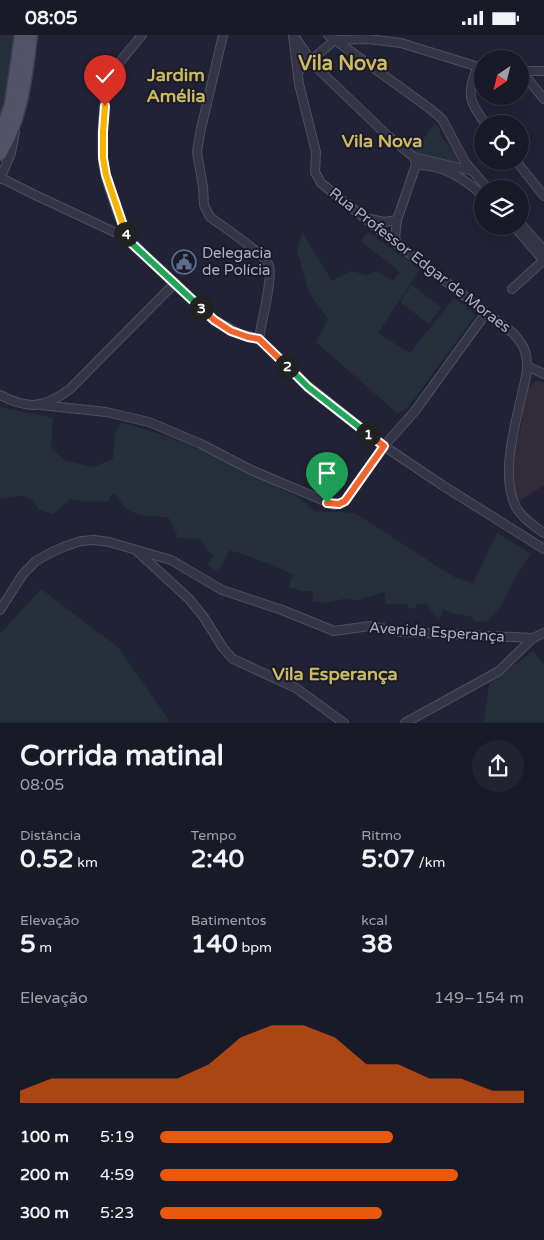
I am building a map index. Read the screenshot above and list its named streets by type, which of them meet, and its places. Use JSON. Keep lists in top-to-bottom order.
{
  "streets": {
    "street": ["Rua Professor Edgar de Moraes", "Avenida Esperança"]
  },
  "districts": [
    "Vila Nova",
    "Jardim Amélia",
    "Vila Nova",
    "Vila Esperança"
  ],
  "places": {
    "public building": ["Delegacia de Polícia"]
  },
  "north": "bottom left",
  "page": {
    "status": "08:05",
    "pins": [
      "4",
      "3",
      "2",
      "1"
    ],
    "heading": ["Corrida matinal", "08:05"],
    "stats": [
      ["Distância", "0.52 km"],
      ["Tempo", "2:40"],
      ["Ritmo", "5:07 /km"],
      ["Elevação", "5 m"],
      ["Batimentos", "140 bpm"],
      ["kcal", "38"]
    ],
    "chart": ["Elevação", "149–154 m"],
    "list": [
      {
        "name": "100 m",
        "note": "5:19"
      },
      {
        "name": "200 m",
        "note": "4:59"
      },
      {
        "name": "300 m",
        "note": "5:23"
      }
    ]
  }
}
